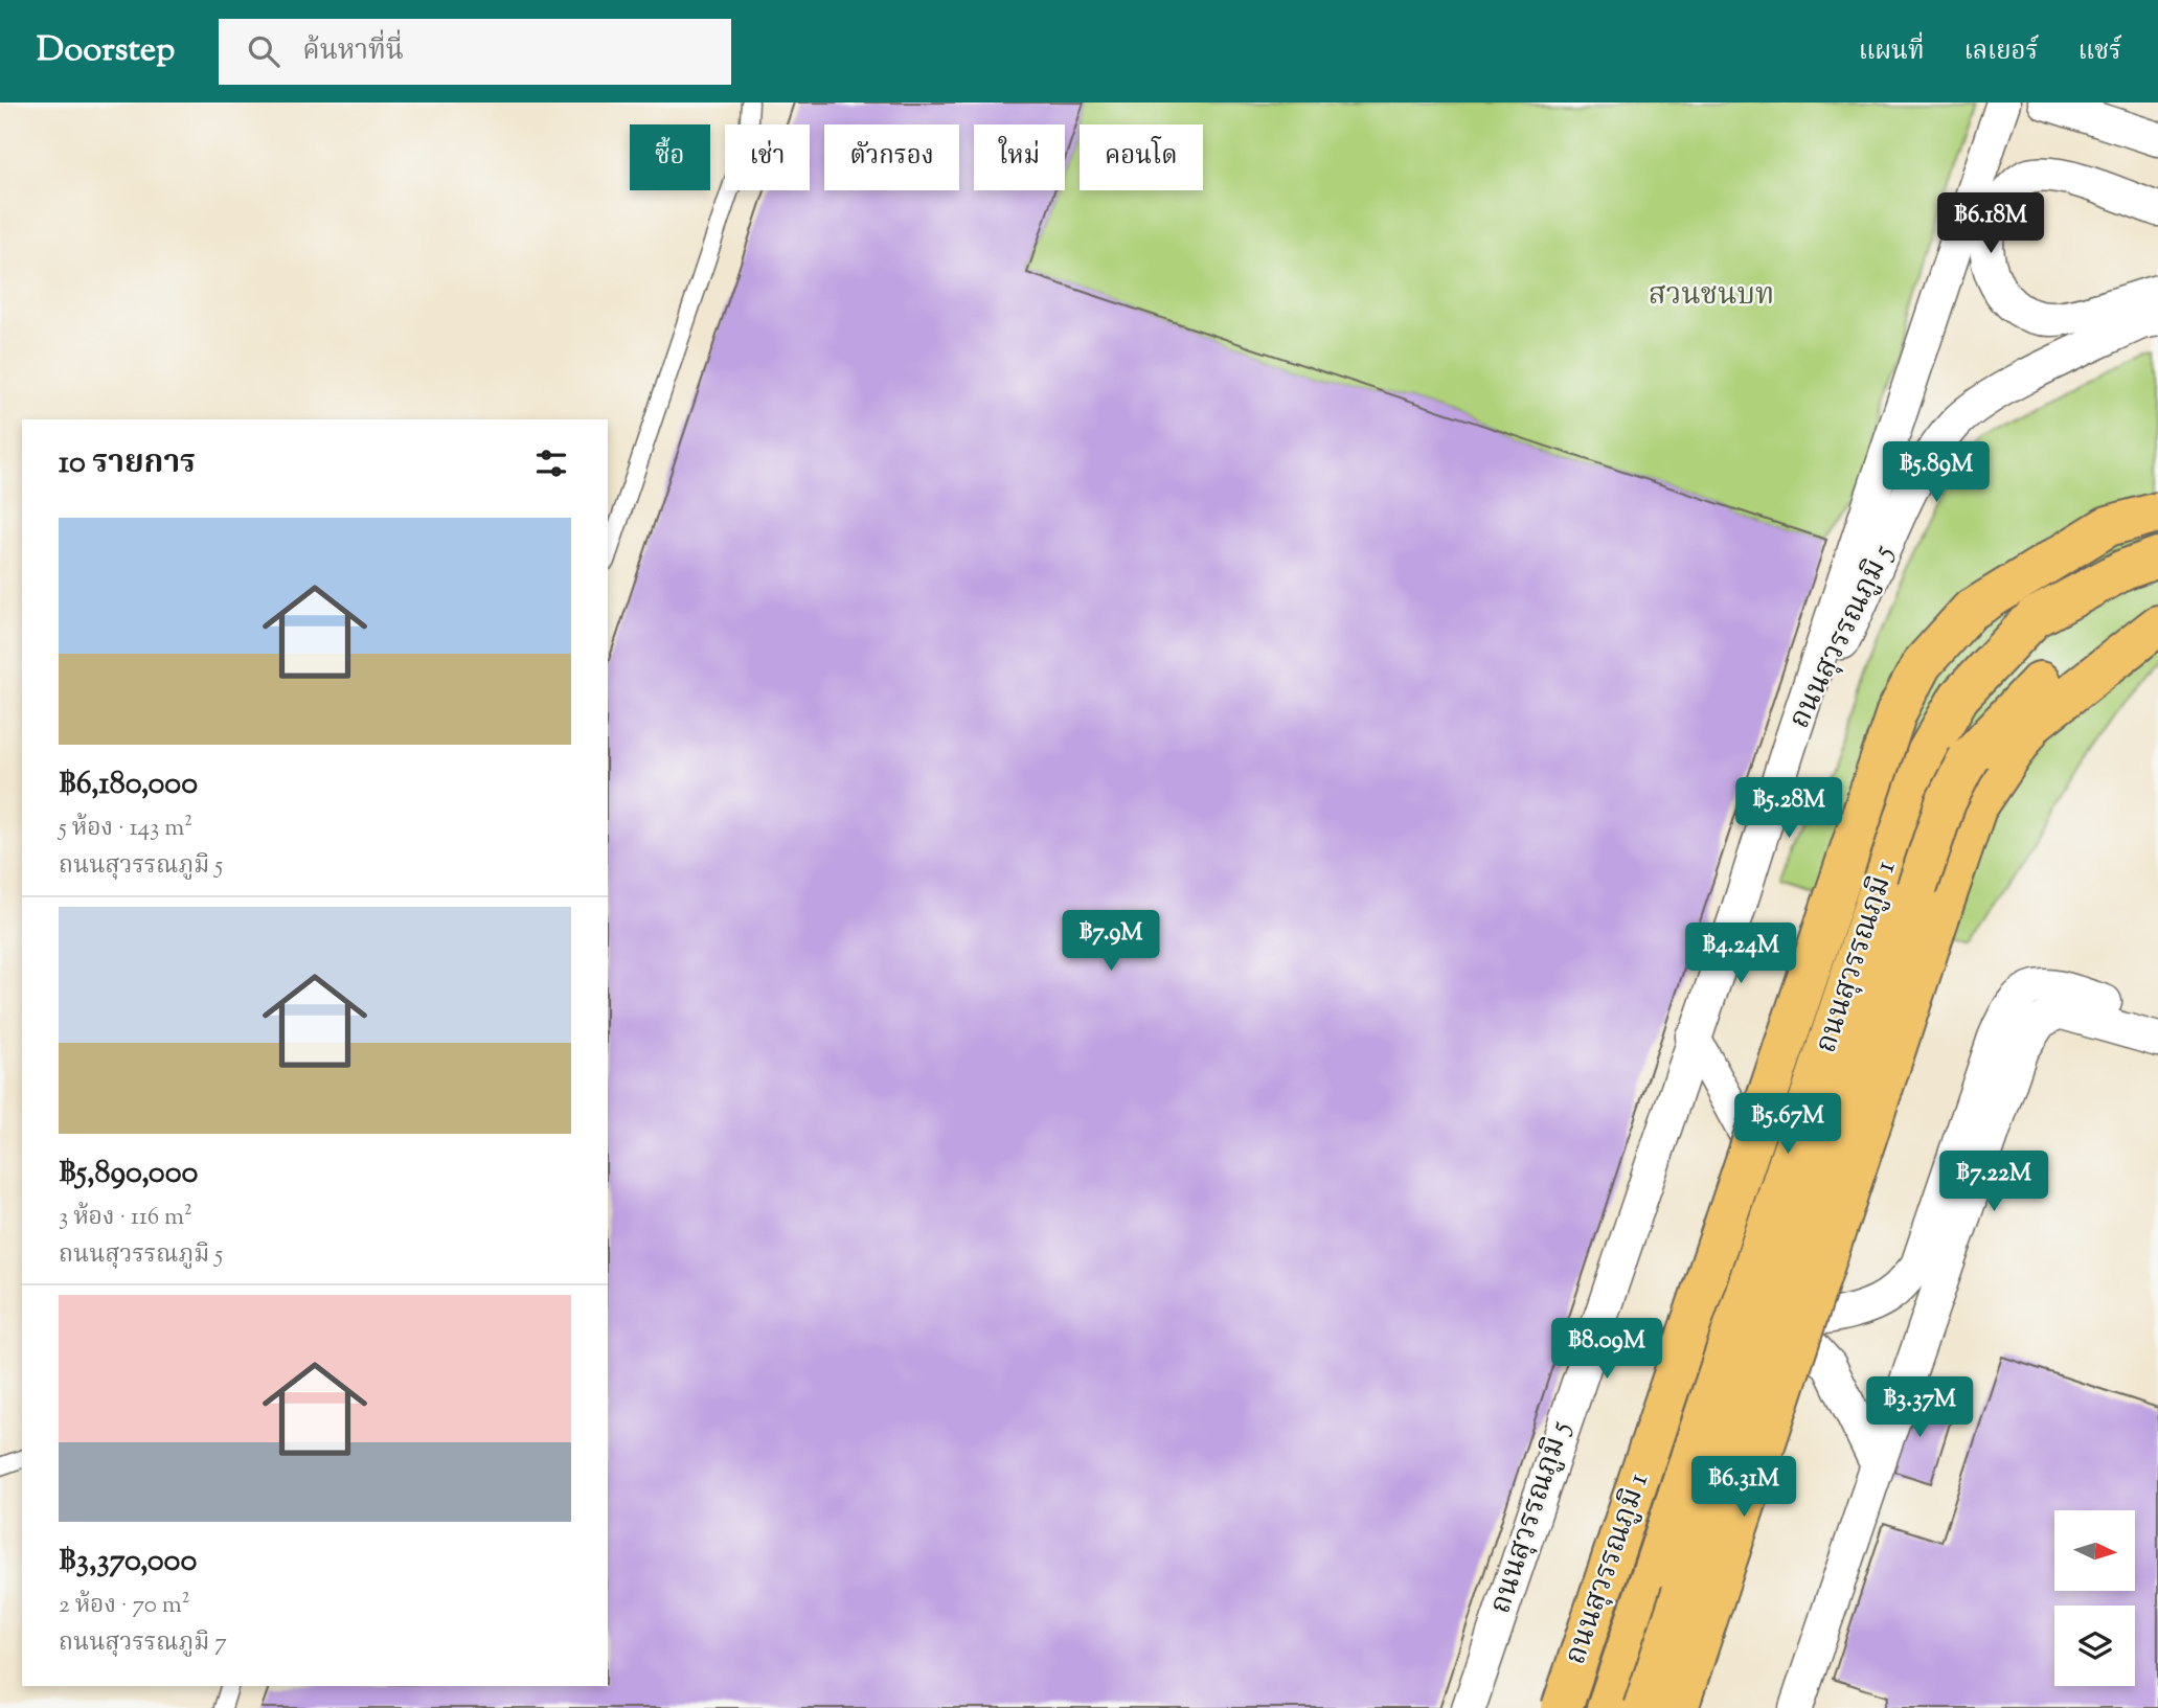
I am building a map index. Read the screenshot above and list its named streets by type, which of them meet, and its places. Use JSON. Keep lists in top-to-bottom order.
{
  "streets": {
    "highway": ["ถนนสุวรรณภูมิ 1"],
    "street": ["ถนนสุวรรณภูมิ 5"]
  },
  "parks": ["สวนชนบท"],
  "north": "right",
  "page": {
    "header": "Doorstep",
    "search": "ค้นหาที่นี่",
    "nav": ["แผนที่", "เลเยอร์", "แชร์"],
    "chip": [
      "ซื้อ",
      "เช่า",
      "ตัวกรอง",
      "ใหม่",
      "คอนโด"
    ],
    "price": [
      "฿6.18M",
      "฿5.89M",
      "฿5.28M",
      "฿7.9M",
      "฿4.24M",
      "฿5.67M",
      "฿7.22M",
      "฿8.09M",
      "฿3.37M",
      "฿6.31M"
    ],
    "heading": "10 รายการ",
    "list": [
      {
        "name": "฿6,180,000",
        "note": "5 ห้อง · 143 m² · ถนนสุวรรณภูมิ 5"
      },
      {
        "name": "฿5,890,000",
        "note": "3 ห้อง · 116 m² · ถนนสุวรรณภูมิ 5"
      },
      {
        "name": "฿3,370,000",
        "note": "2 ห้อง · 70 m² · ถนนสุวรรณภูมิ 7"
      }
    ]
  }
}
